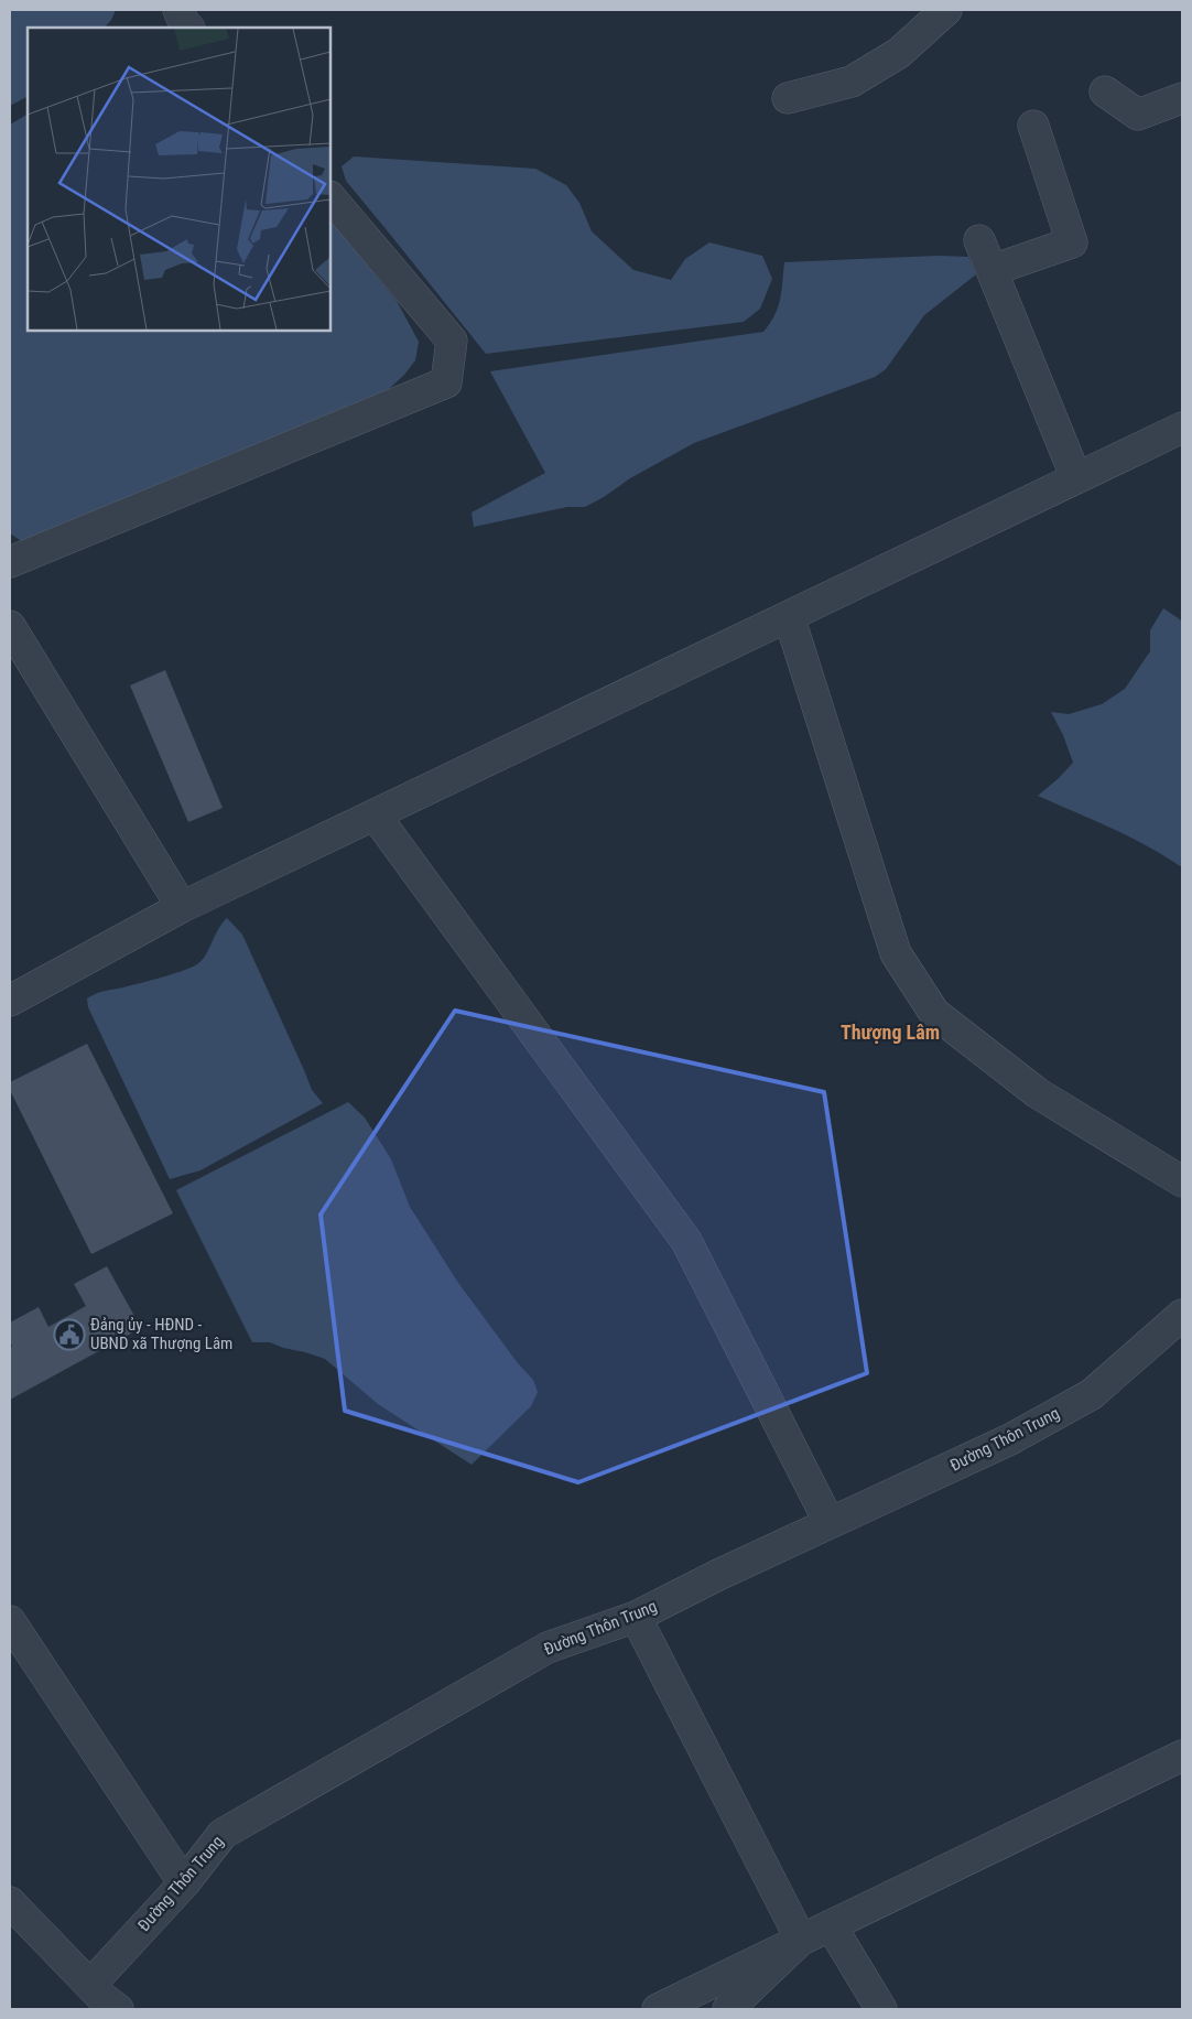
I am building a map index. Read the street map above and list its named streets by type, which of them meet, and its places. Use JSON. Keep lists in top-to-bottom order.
{
  "streets": {
    "street": ["Đường Thôn Trung"]
  },
  "districts": ["Thượng Lâm"],
  "places": {
    "public building": ["Đảng ủy - HĐND - UBND xã Thượng Lâm"]
  }
}
